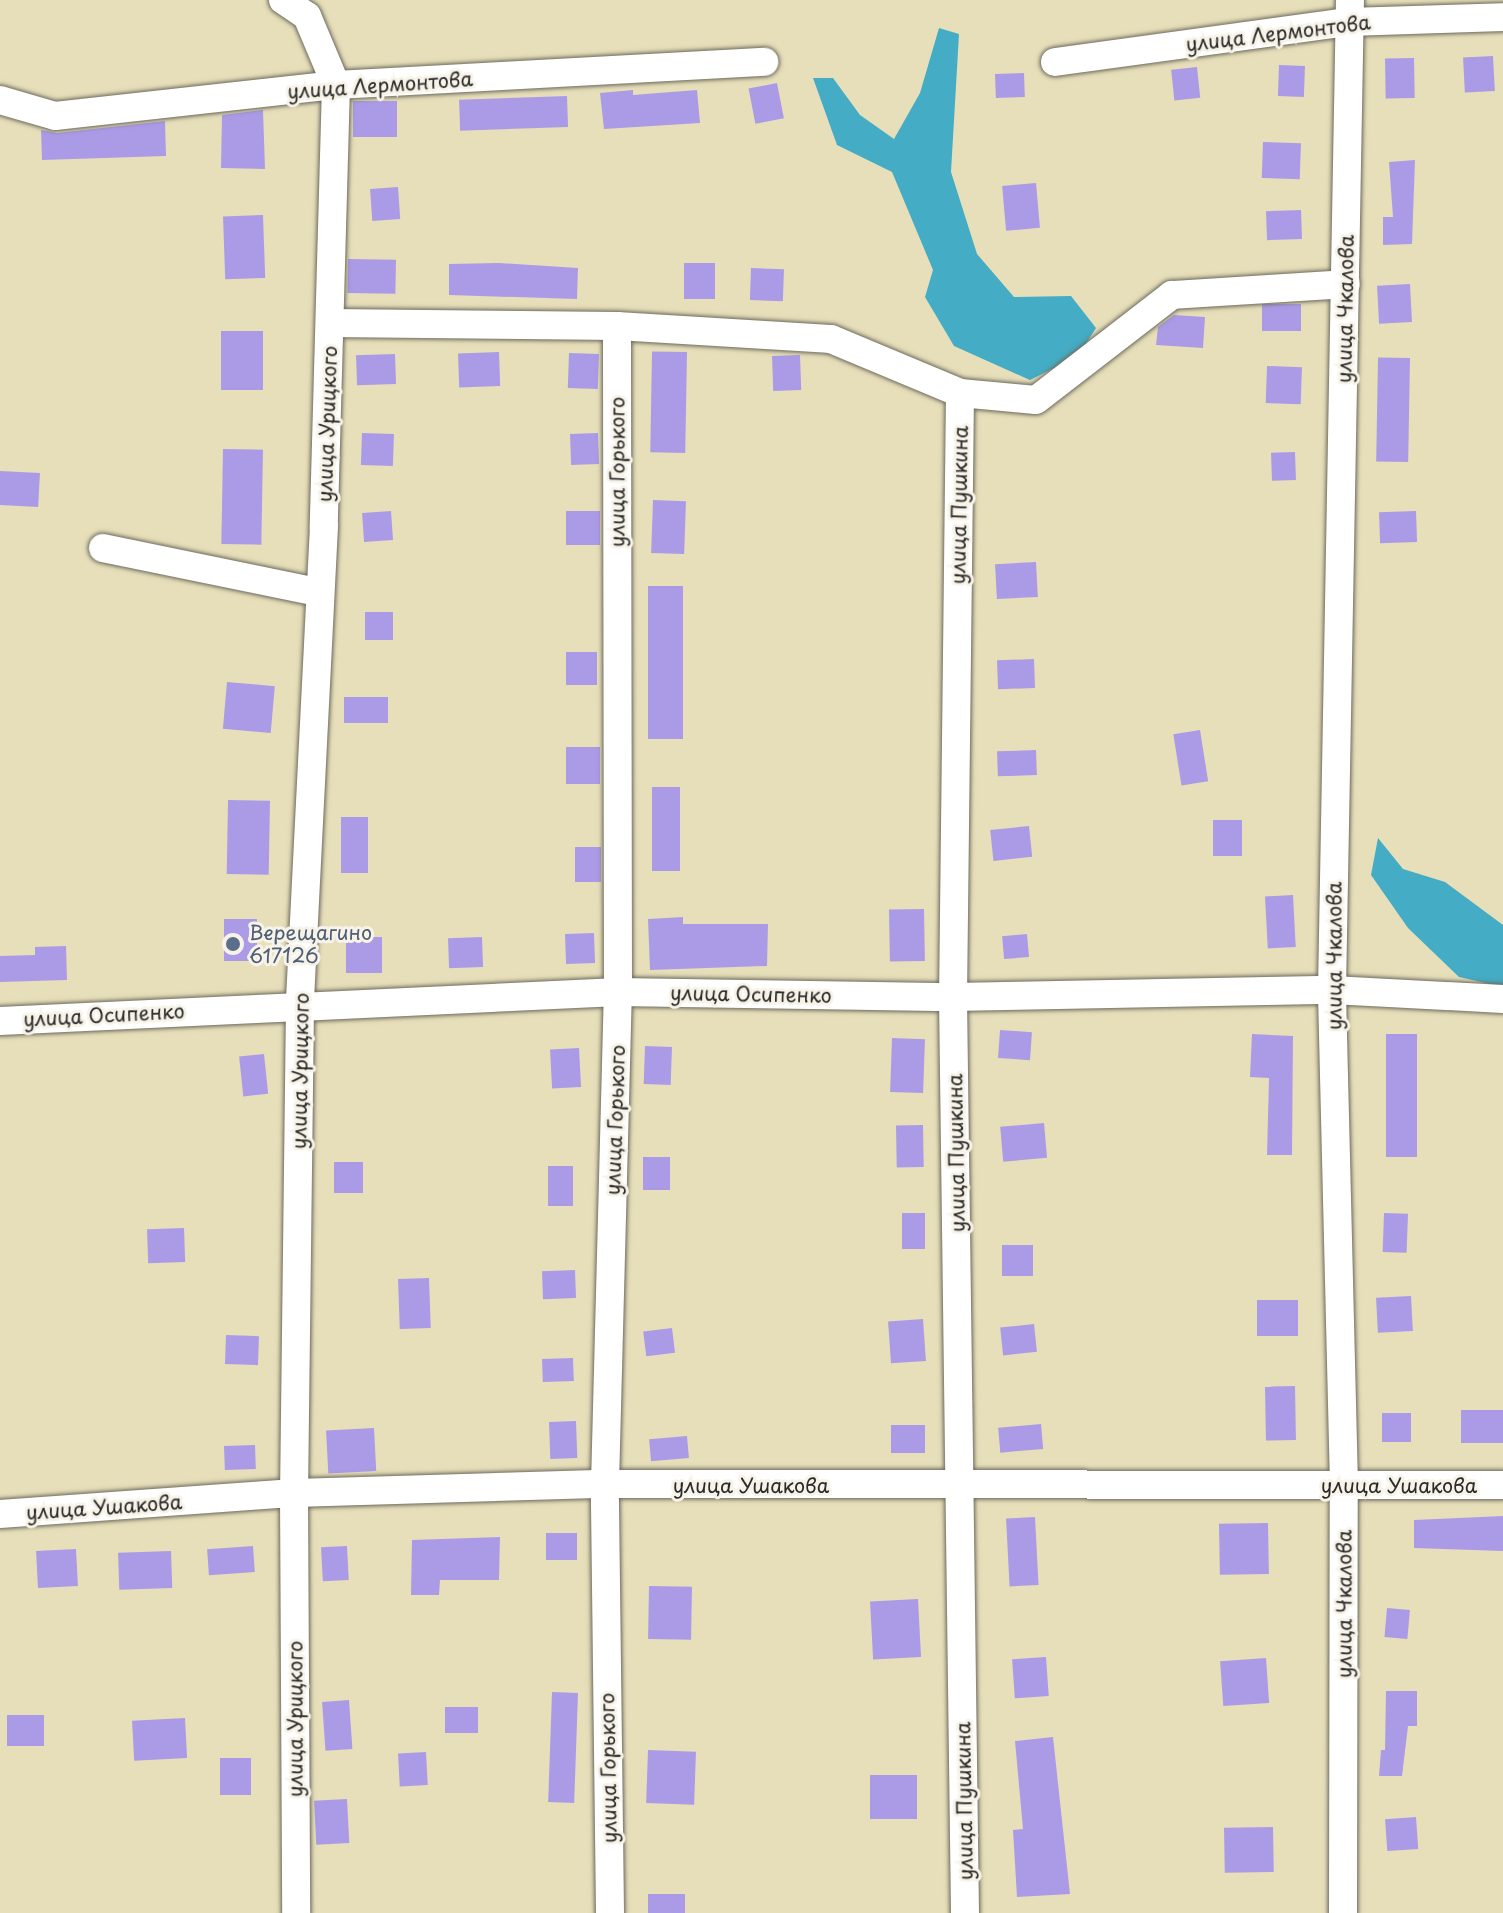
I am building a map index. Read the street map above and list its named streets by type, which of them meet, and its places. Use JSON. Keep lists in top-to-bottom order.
{
  "streets": {
    "street": [
      "улица Лермонтова",
      "улица Чкалова",
      "улица Урицкого",
      "улица Горького",
      "улица Пушкина",
      "улица Осипенко",
      "улица Ушакова"
    ]
  },
  "crossings": [
    ["улица Лермонтова", "улица Чкалова"],
    ["улица Лермонтова", "улица Урицкого"],
    ["улица Чкалова", "улица Осипенко"],
    ["улица Чкалова", "улица Ушакова"],
    ["улица Урицкого", "улица Осипенко"],
    ["улица Урицкого", "улица Ушакова"],
    ["улица Горького", "улица Осипенко"],
    ["улица Горького", "улица Ушакова"],
    ["улица Пушкина", "улица Осипенко"],
    ["улица Пушкина", "улица Ушакова"]
  ],
  "places": ["Верещагино 617126"]
}
